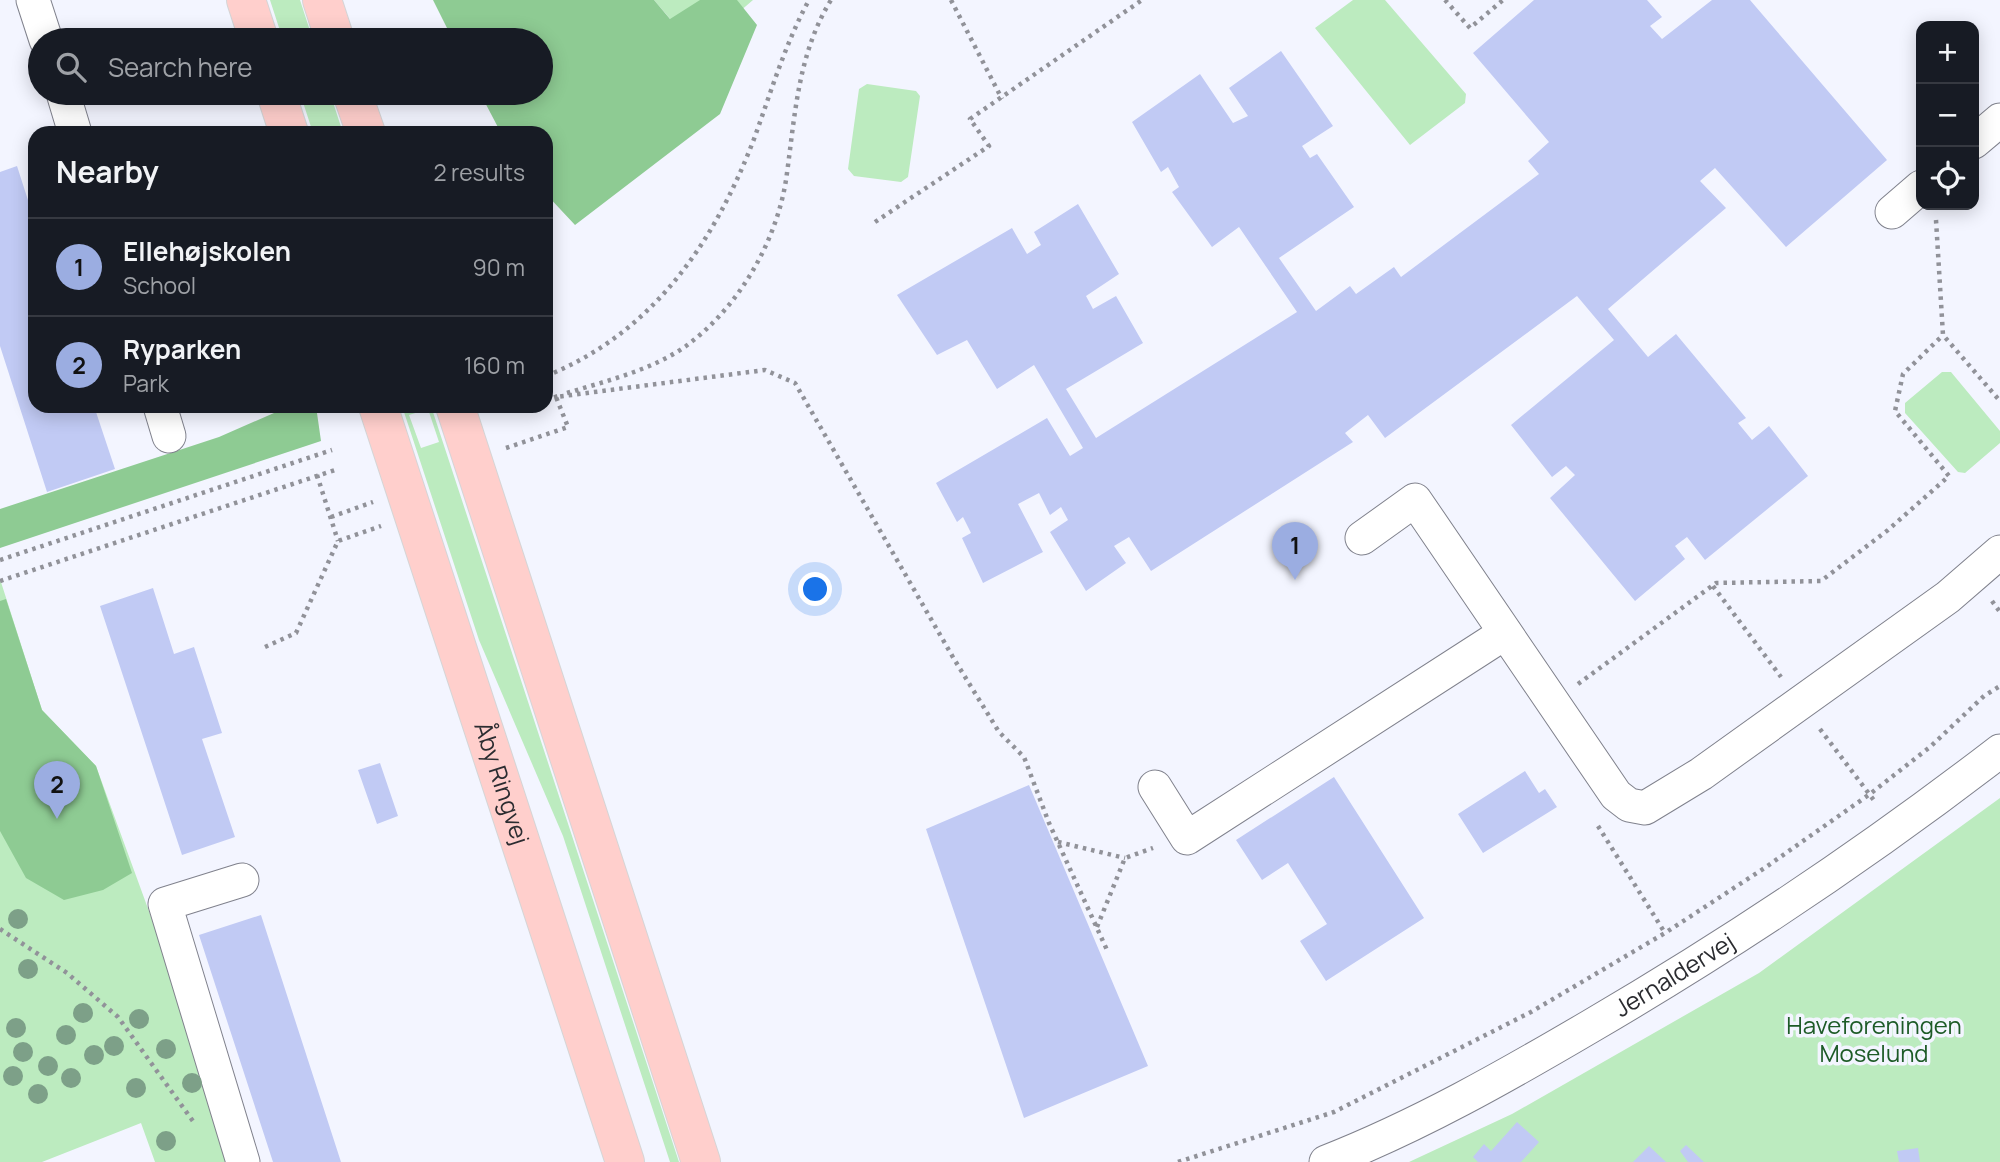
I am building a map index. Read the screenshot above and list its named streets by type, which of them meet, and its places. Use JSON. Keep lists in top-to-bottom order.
{
  "streets": {
    "main road": ["Åby Ringvej"],
    "street": ["Jernaldervej"]
  },
  "parks": ["Haveforeningen Moselund"],
  "page": {
    "map_buttons": ["+", "−"],
    "search": "Search here",
    "heading": ["Nearby", "2 results"],
    "list": [
      {
        "mark": "1",
        "name": "Ellehøjskolen",
        "note": "School",
        "value": "90 m"
      },
      {
        "mark": "2",
        "name": "Ryparken",
        "note": "Park",
        "value": "160 m"
      }
    ],
    "pins": ["1", "2"]
  }
}
